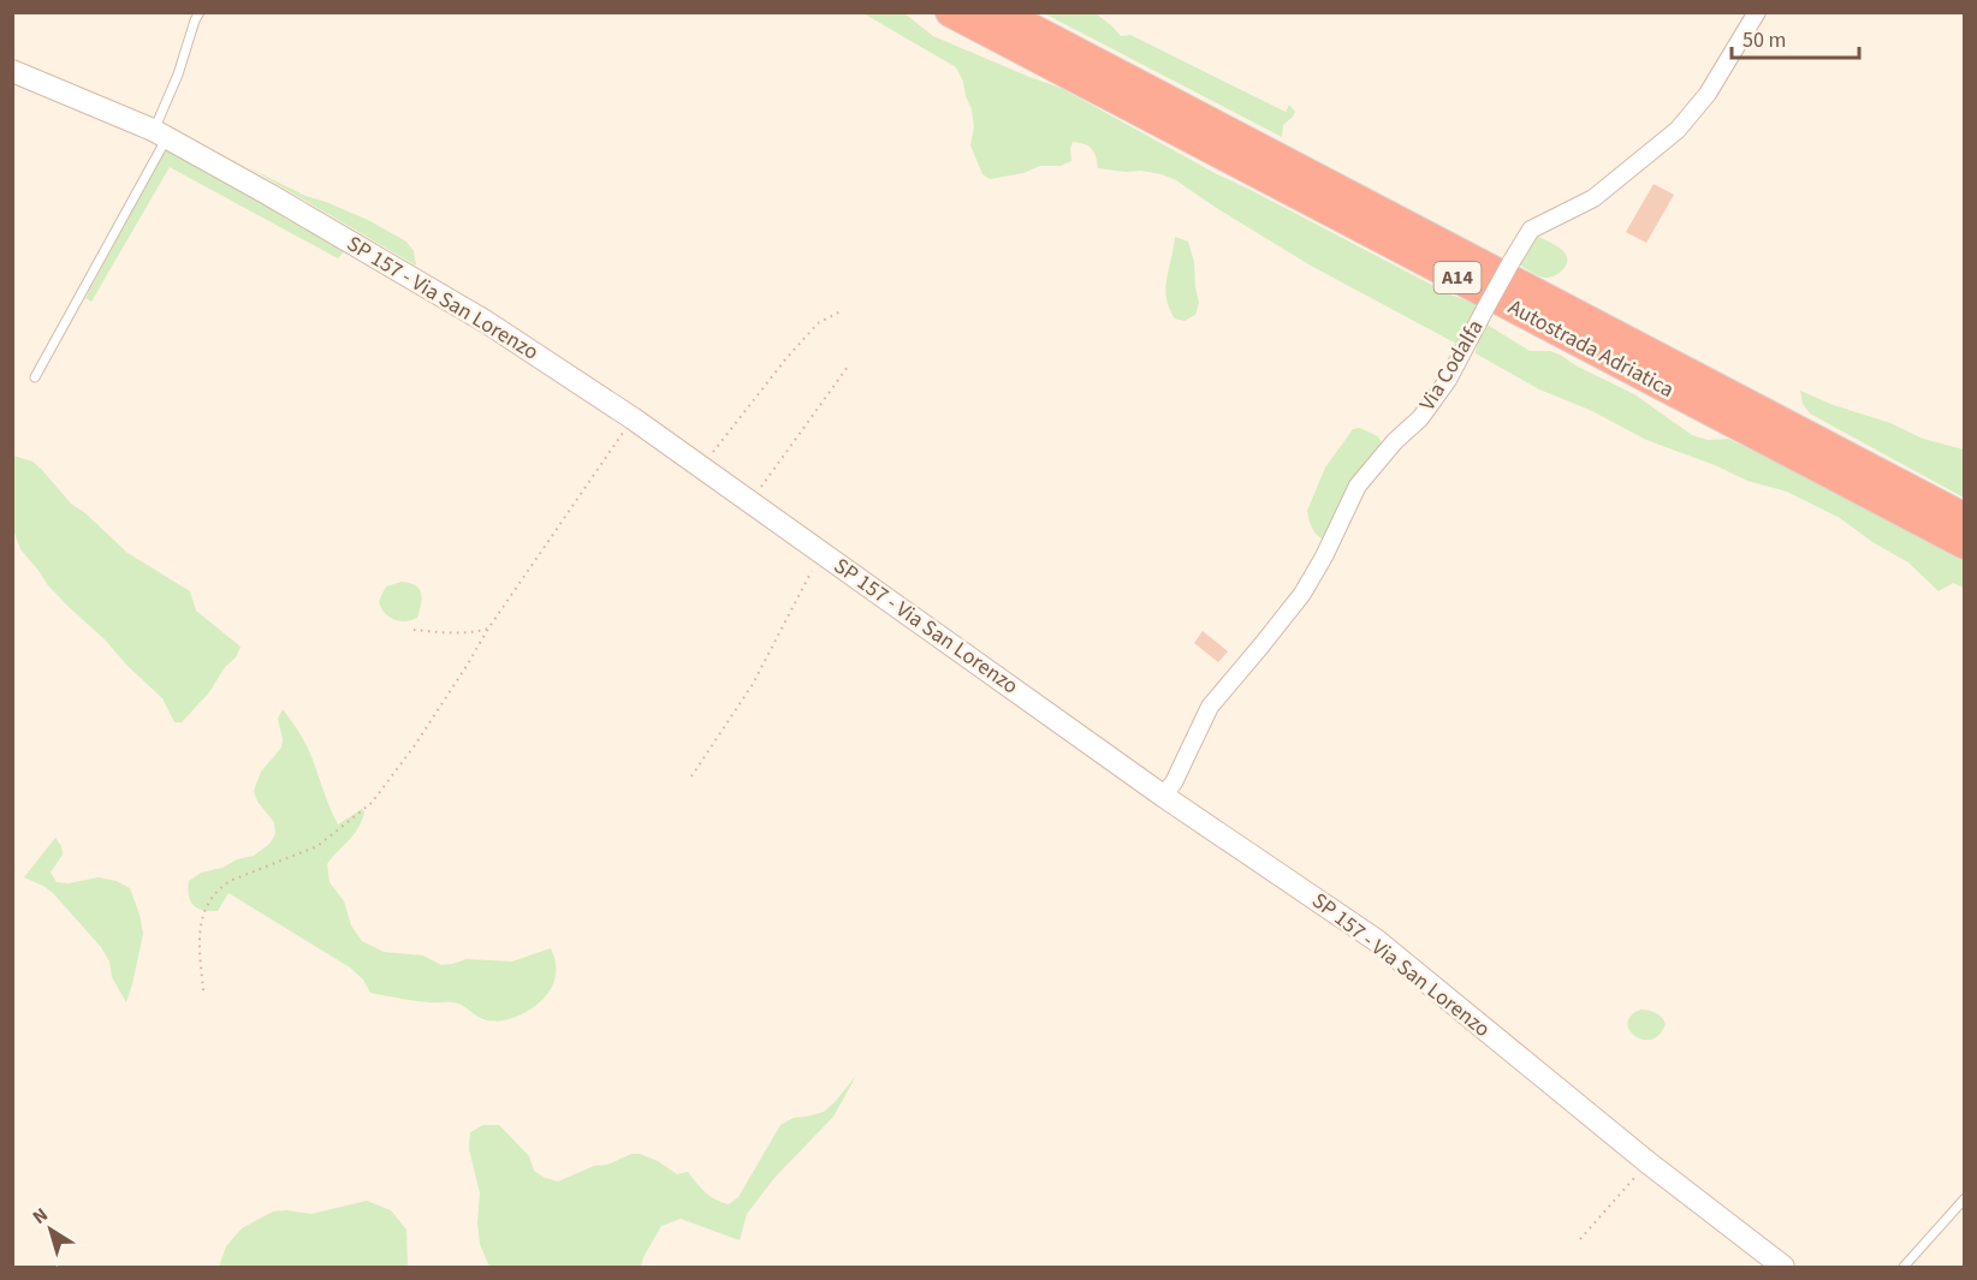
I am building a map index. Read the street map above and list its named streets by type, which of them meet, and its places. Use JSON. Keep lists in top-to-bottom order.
{
  "streets": {
    "highway": ["A14", "Autostrada Adriatica"],
    "main road": ["SP 157 - Via San Lorenzo"],
    "street": ["Via Codalfa"]
  },
  "crossings": [
    ["SP 157 - Via San Lorenzo", "Via Codalfa"]
  ],
  "scale_bar": "50 m",
  "north": "top left"
}
